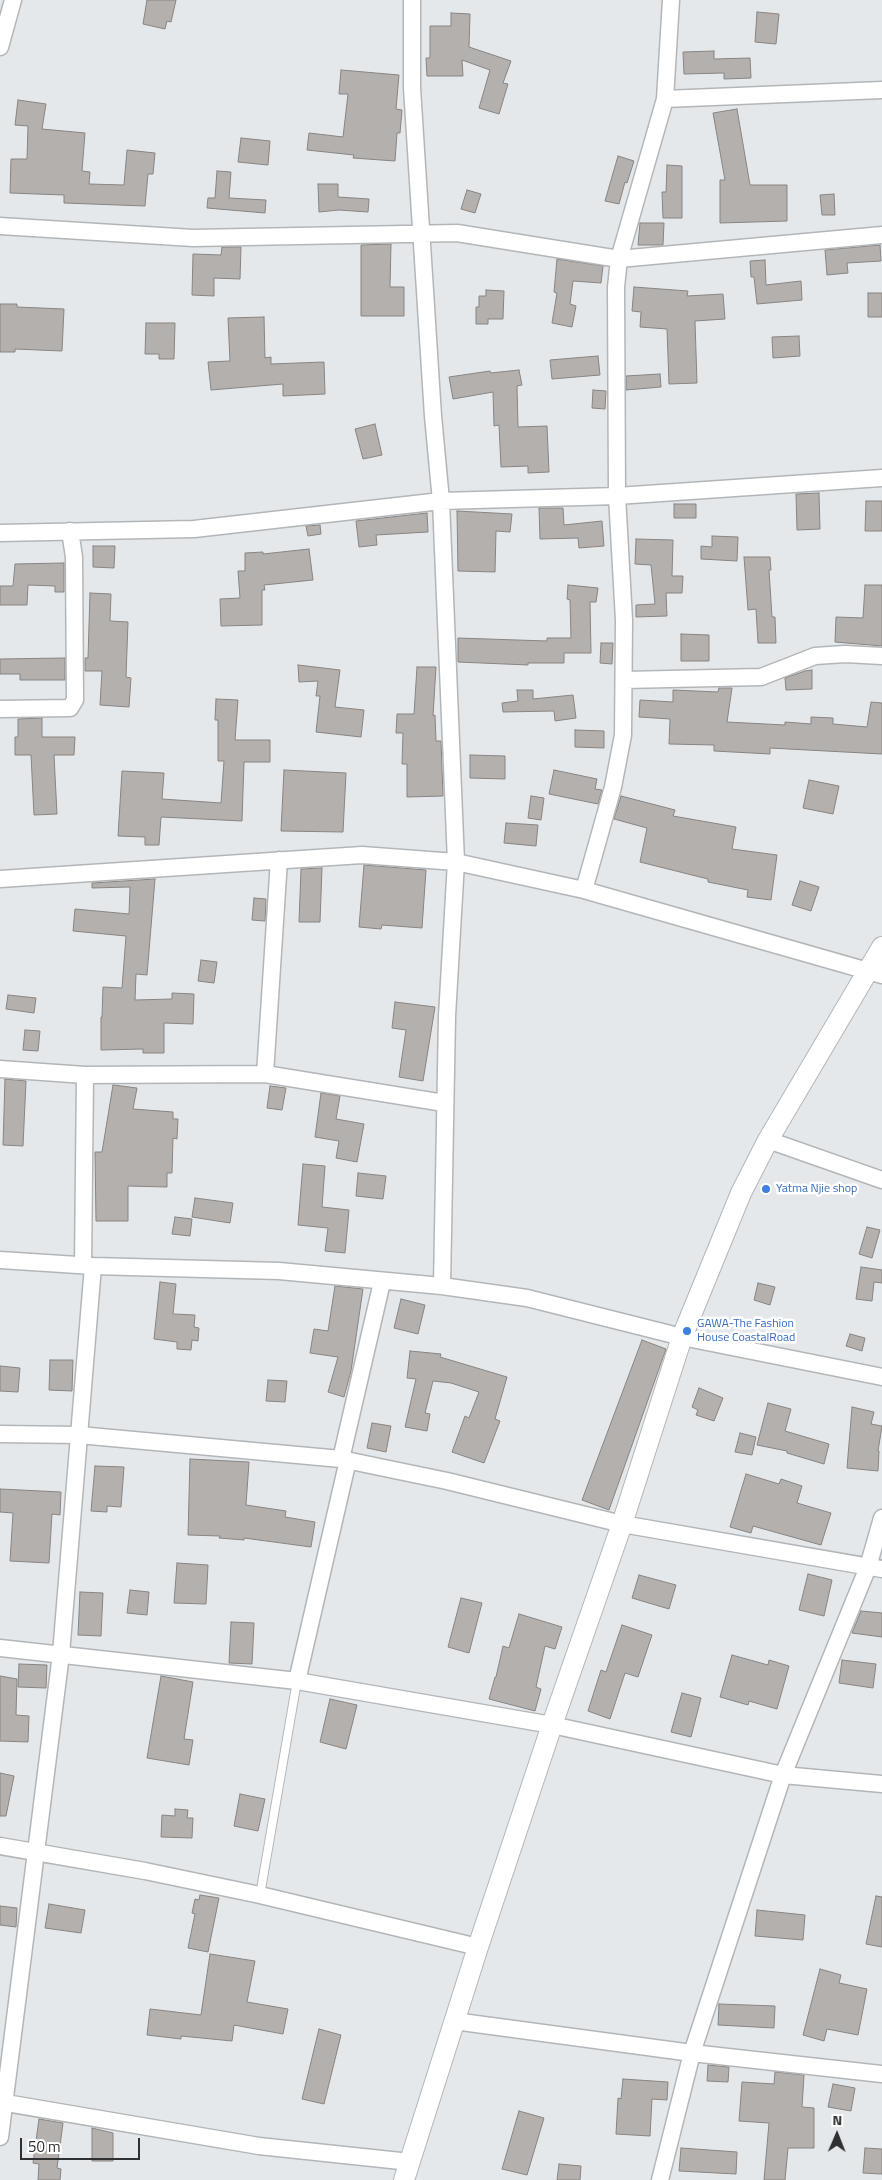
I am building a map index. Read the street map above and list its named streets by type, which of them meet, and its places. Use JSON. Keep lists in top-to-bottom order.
{
  "places": ["Yatma Njie shop", "GAWA-The Fashion House CoastalRoad"],
  "scale_bar": "50 m",
  "north": "top"
}
